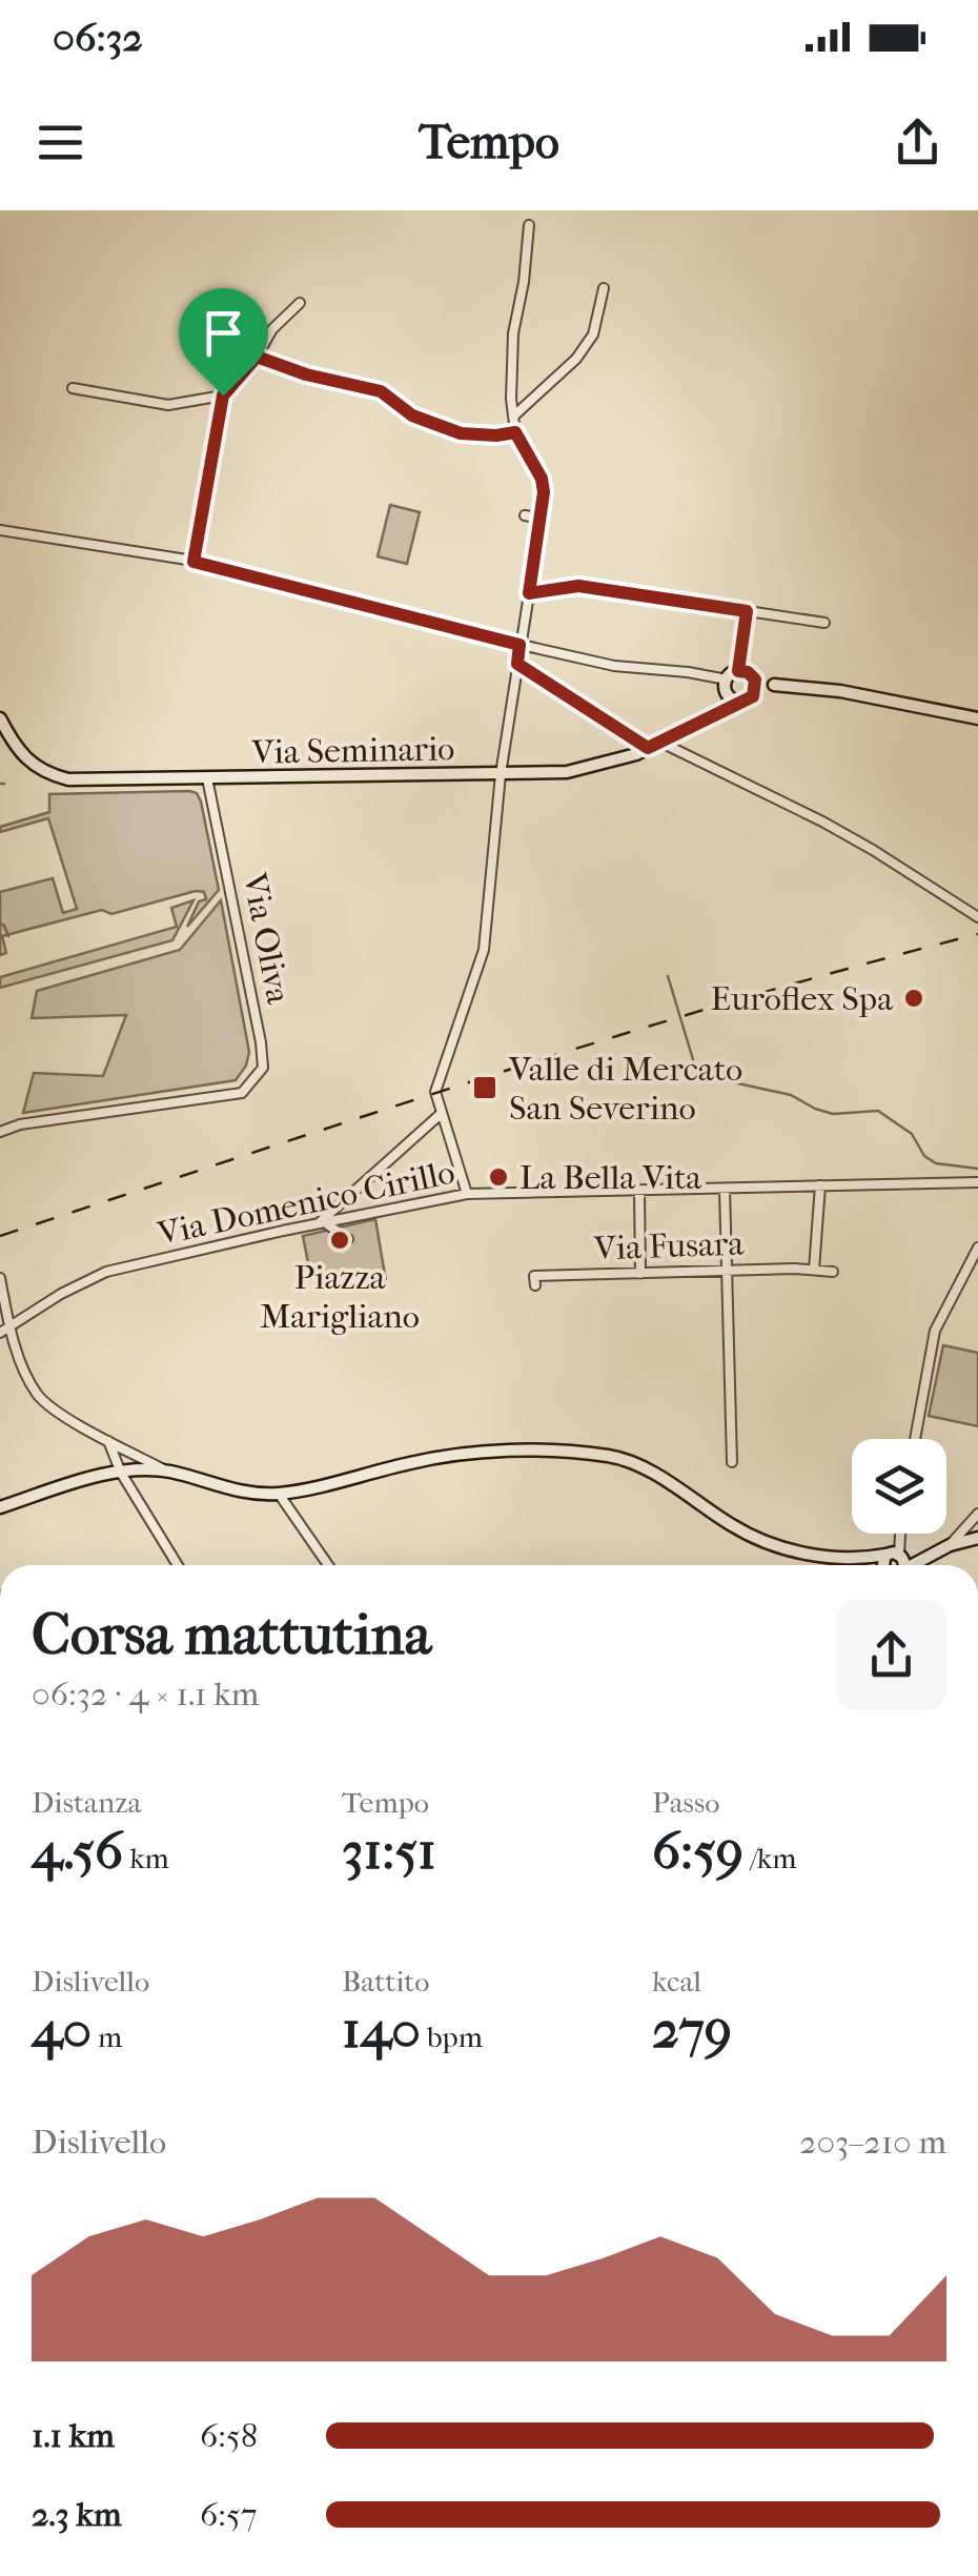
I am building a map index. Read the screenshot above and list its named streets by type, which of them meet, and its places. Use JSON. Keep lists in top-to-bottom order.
{
  "streets": {
    "main road": ["Via Seminario"],
    "street": ["Via Oliva", "Via Domenico Cirillo", "Via Fusara"]
  },
  "crossings": [
    ["Via Seminario", "Via Oliva"]
  ],
  "places": {
    "other": ["Euroflex Spa", "La Bella Vita", "Piazza Marigliano"],
    "transit": ["Valle di Mercato San Severino"]
  },
  "page": {
    "status": "06:32",
    "header": "Tempo",
    "heading": ["Corsa mattutina", "06:32 · 4 × 1.1 km"],
    "stats": [
      ["Distanza", "4.56 km"],
      ["Tempo", "31:51"],
      ["Passo", "6:59 /km"],
      ["Dislivello", "40 m"],
      ["Battito", "140 bpm"],
      ["kcal", "279"]
    ],
    "chart": ["Dislivello", "203–210 m"],
    "list": [
      {
        "name": "1.1 km",
        "note": "6:58"
      },
      {
        "name": "2.3 km",
        "note": "6:57"
      }
    ]
  }
}
